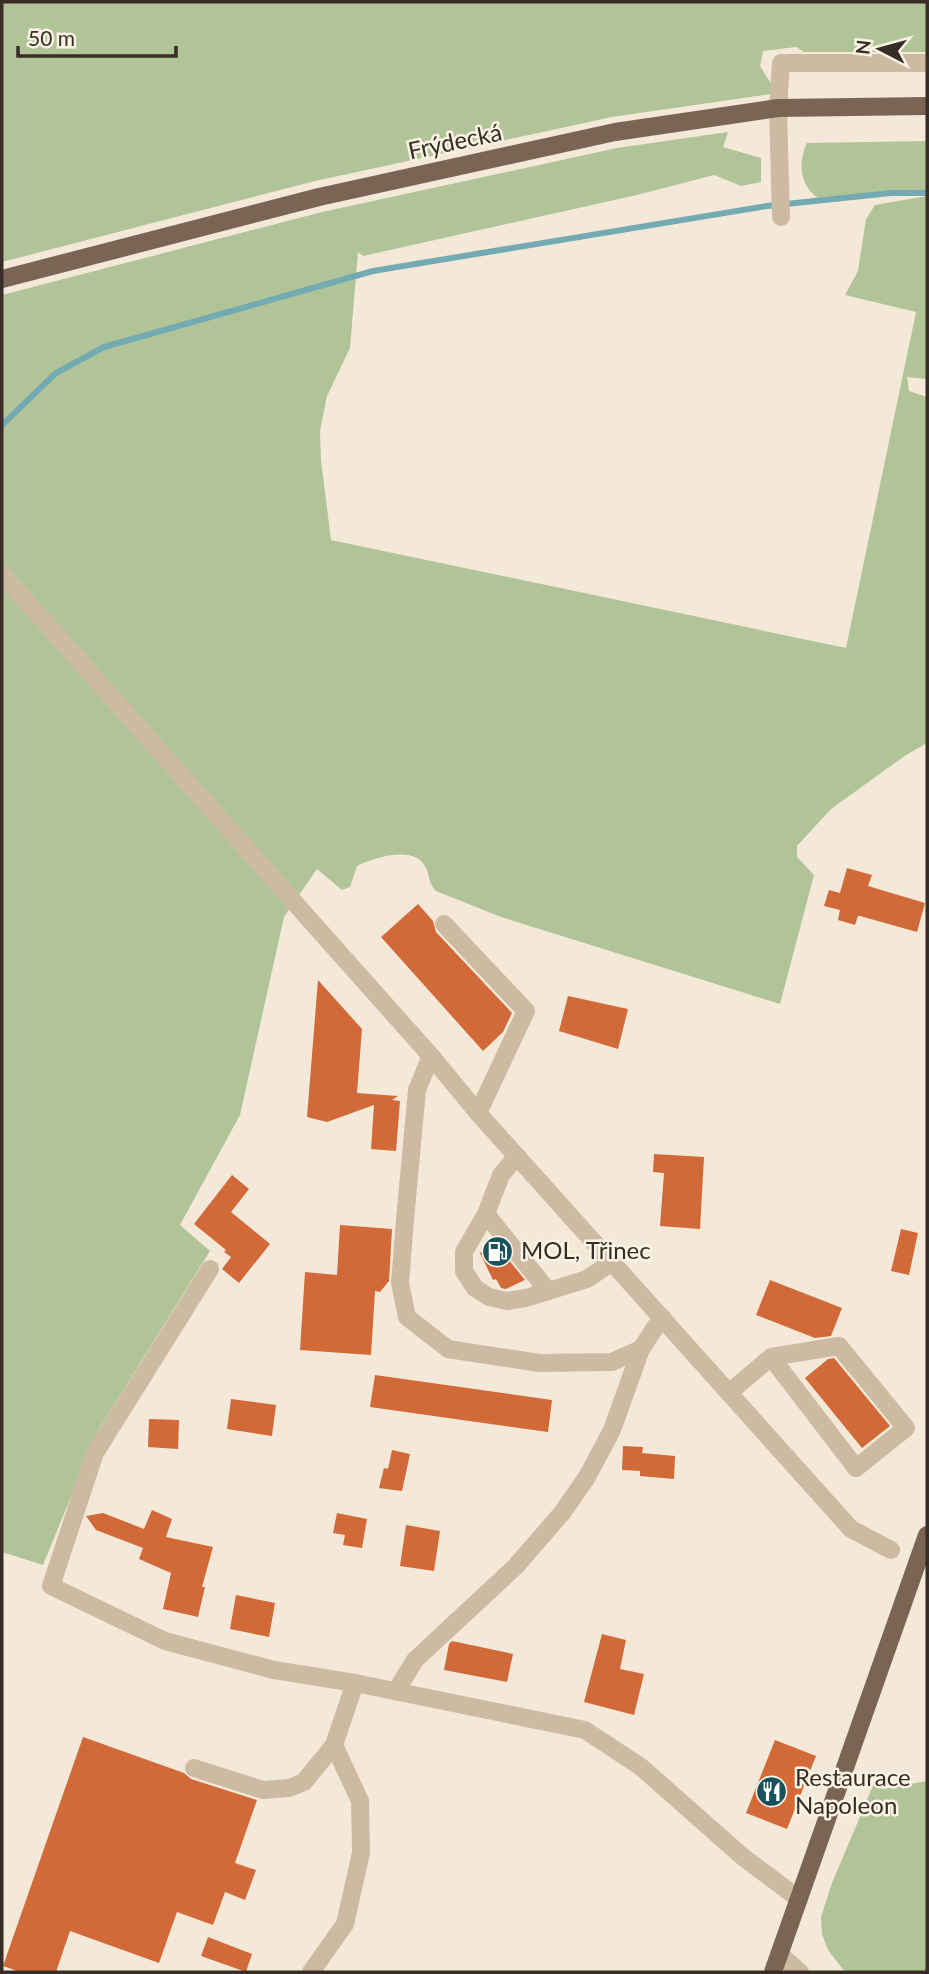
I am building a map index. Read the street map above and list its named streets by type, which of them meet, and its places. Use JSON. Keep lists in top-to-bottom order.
{
  "streets": {
    "main road": ["Frýdecká"]
  },
  "places": {
    "fuel station": ["MOL, Třinec"],
    "restaurant": ["Restaurace Napoleon"]
  },
  "scale_bar": "50 m",
  "north": "left"
}
